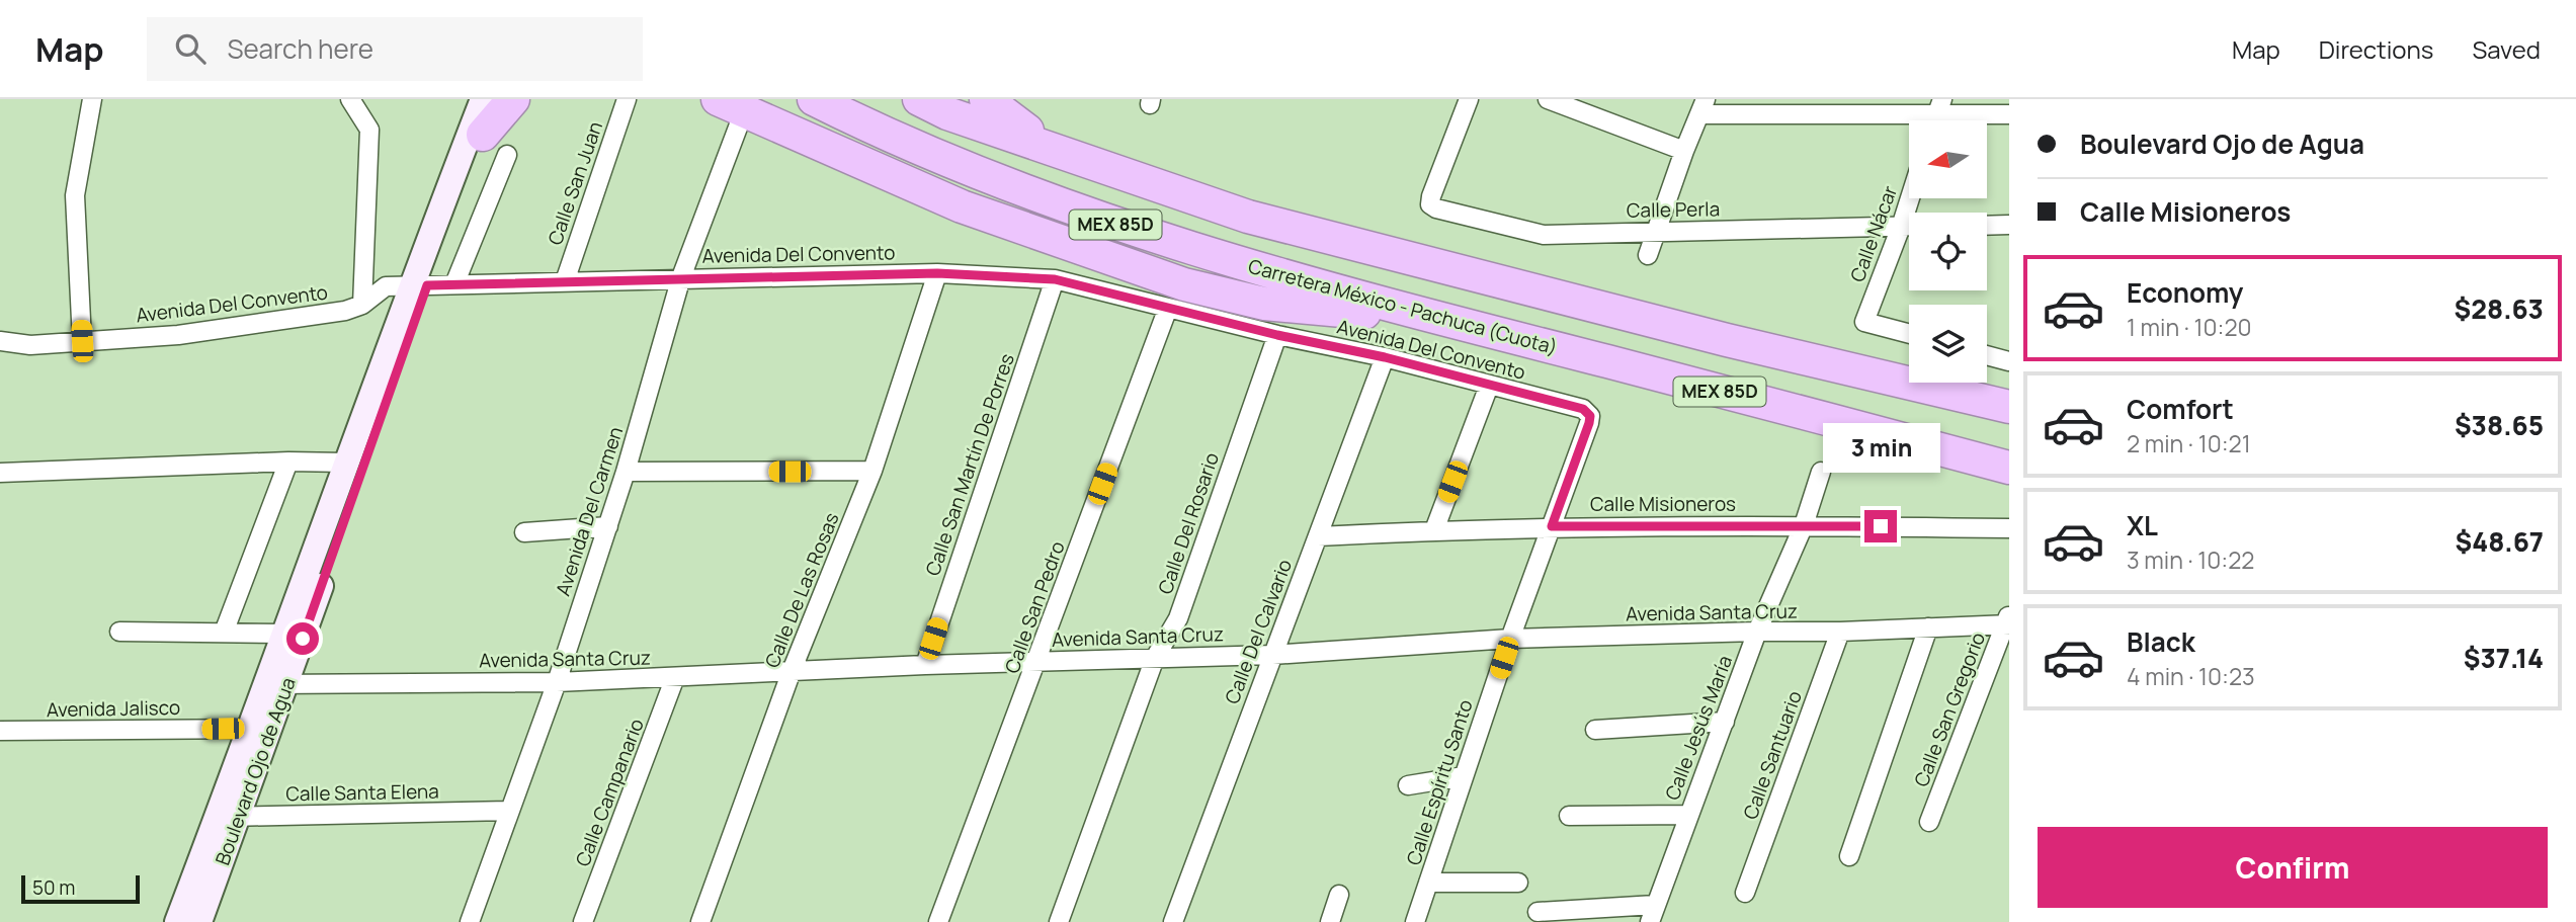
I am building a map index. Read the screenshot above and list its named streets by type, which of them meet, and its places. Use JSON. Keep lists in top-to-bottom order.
{
  "streets": {
    "highway": ["MEX 85D", "Carretera México - Pachuca (Cuota)"],
    "main road": ["Boulevard Ojo de Agua"],
    "street": [
      "Calle San Juan",
      "Calle Perla",
      "Calle Nácar",
      "Avenida Del Convento",
      "Calle San Martín De Porres",
      "Calle Misioneros",
      "Avenida Del Carmen",
      "Calle Del Rosario",
      "Calle De Las Rosas",
      "Calle San Pedro",
      "Avenida Santa Cruz",
      "Calle Del Calvario",
      "Avenida Jalisco",
      "Calle San Gregorio",
      "Calle Jesús María",
      "Calle Santuario",
      "Calle Espíritu Santo",
      "Calle Santa Elena",
      "Calle Campanario"
    ]
  },
  "crossings": [
    ["Calle San Juan", "Avenida Del Convento"],
    ["Calle Perla", "Calle Nácar"],
    ["Avenida Del Convento", "Calle San Martín De Porres"],
    ["Avenida Del Convento", "Avenida Del Carmen"],
    ["Avenida Del Convento", "Calle Del Rosario"],
    ["Avenida Del Convento", "Calle De Las Rosas"],
    ["Avenida Del Convento", "Calle San Pedro"],
    ["Avenida Del Convento", "Calle Del Calvario"],
    ["Avenida Del Convento", "Boulevard Ojo de Agua"],
    ["Avenida Del Convento", "Calle Espíritu Santo"],
    ["Calle San Martín De Porres", "Avenida Santa Cruz"],
    ["Calle Misioneros", "Calle Del Calvario"],
    ["Calle Misioneros", "Calle Jesús María"],
    ["Calle Misioneros", "Calle Espíritu Santo"],
    ["Avenida Del Carmen", "Avenida Santa Cruz"],
    ["Avenida Del Carmen", "Calle Santa Elena"],
    ["Calle Del Rosario", "Avenida Santa Cruz"],
    ["Calle De Las Rosas", "Avenida Santa Cruz"],
    ["Calle San Pedro", "Avenida Santa Cruz"],
    ["Avenida Santa Cruz", "Calle Del Calvario"],
    ["Avenida Santa Cruz", "Calle San Gregorio"],
    ["Avenida Santa Cruz", "Calle Jesús María"],
    ["Avenida Santa Cruz", "Calle Santuario"],
    ["Avenida Santa Cruz", "Boulevard Ojo de Agua"],
    ["Avenida Santa Cruz", "Calle Espíritu Santo"],
    ["Avenida Santa Cruz", "Calle Campanario"],
    ["Avenida Jalisco", "Boulevard Ojo de Agua"],
    ["Boulevard Ojo de Agua", "Calle Santa Elena"]
  ],
  "scale_bar": "50 m",
  "north": "left",
  "page": {
    "header": "Map",
    "search": "Search here",
    "nav": ["Map", "Directions", "Saved"],
    "banner": ["Boulevard Ojo de Agua", "Calle Misioneros"],
    "list": [
      {
        "name": "Economy",
        "note": "1 min · 10:20",
        "value": "$28.63"
      },
      {
        "name": "Comfort",
        "note": "2 min · 10:21",
        "value": "$38.65"
      },
      {
        "name": "XL",
        "note": "3 min · 10:22",
        "value": "$48.67"
      },
      {
        "name": "Black",
        "note": "4 min · 10:23",
        "value": "$37.14"
      }
    ],
    "bubble": "3 min",
    "buttons": "Confirm",
    "scale": "50 m"
  }
}
